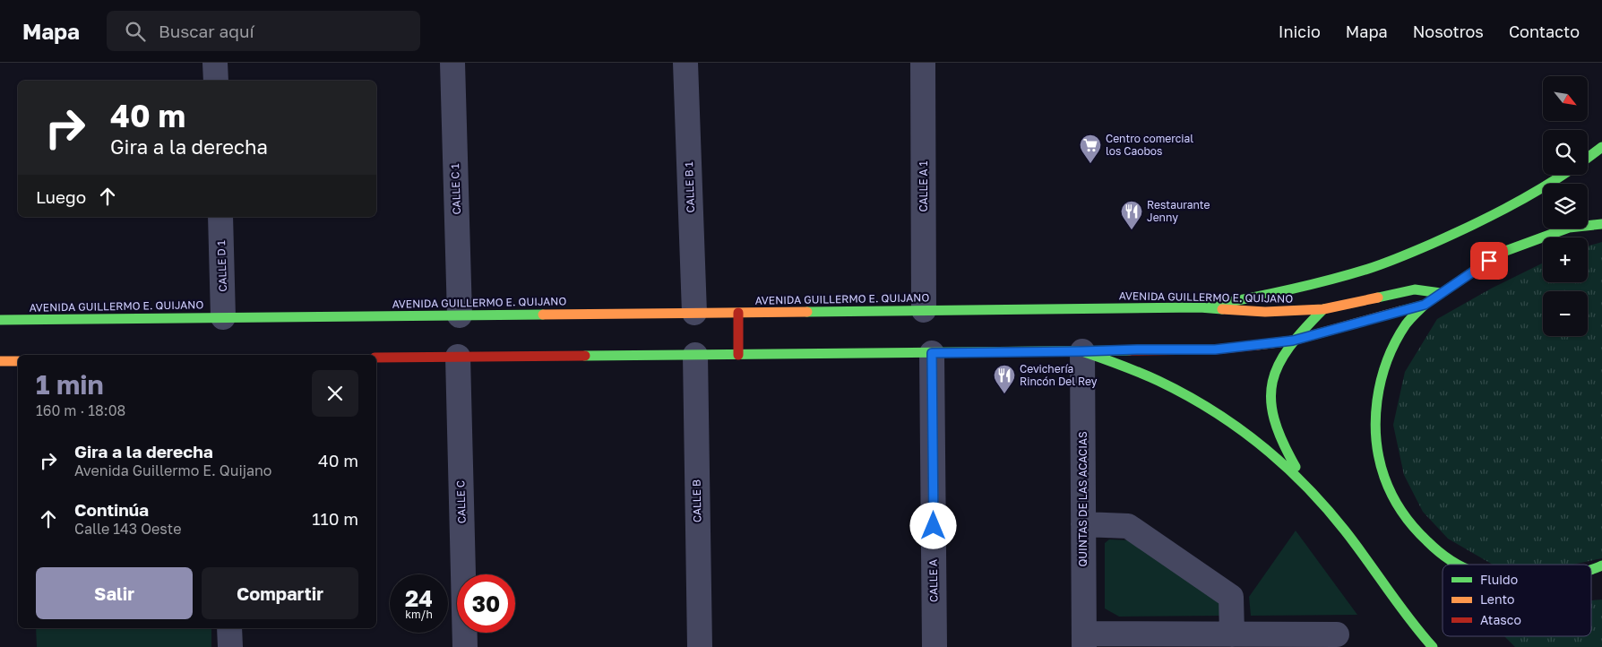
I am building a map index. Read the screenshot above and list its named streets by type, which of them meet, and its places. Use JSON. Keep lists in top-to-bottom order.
{
  "streets": {
    "street": [
      "CALLE A 1",
      "CALLE B 1",
      "CALLE C 1",
      "CALLE D 1",
      "AVENIDA GUILLERMO E. QUIJANO",
      "QUINTAS DE LAS ACACIAS",
      "CALLE B",
      "CALLE C",
      "CALLE A"
    ]
  },
  "crossings": [
    ["CALLE A 1", "AVENIDA GUILLERMO E. QUIJANO"],
    ["CALLE B 1", "AVENIDA GUILLERMO E. QUIJANO"],
    ["CALLE C 1", "AVENIDA GUILLERMO E. QUIJANO"],
    ["CALLE D 1", "AVENIDA GUILLERMO E. QUIJANO"]
  ],
  "places": {
    "supermarket": ["Centro comercial los Caobos"],
    "restaurant": ["Restaurante Jenny", "Cevichería Rincón Del Rey"]
  },
  "legend": ["Fluido", "Lento", "Atasco"],
  "north": "bottom right",
  "page": {
    "header": "Mapa",
    "search": "Buscar aquí",
    "nav": [
      "Inicio",
      "Mapa",
      "Nosotros",
      "Contacto"
    ],
    "map_buttons": ["+", "−"],
    "turn": ["40 m", "Gira a la derecha"],
    "then": "Luego",
    "heading": ["1 min", "160 m · 18:08"],
    "list": [
      {
        "name": "Gira a la derecha",
        "note": "Avenida Guillermo E. Quijano",
        "value": "40 m"
      },
      {
        "name": "Continúa",
        "note": "Calle 143 Oeste",
        "value": "110 m"
      }
    ],
    "buttons": ["Salir", "Compartir"],
    "speed": "24 km/h",
    "limit": "30"
  }
}
